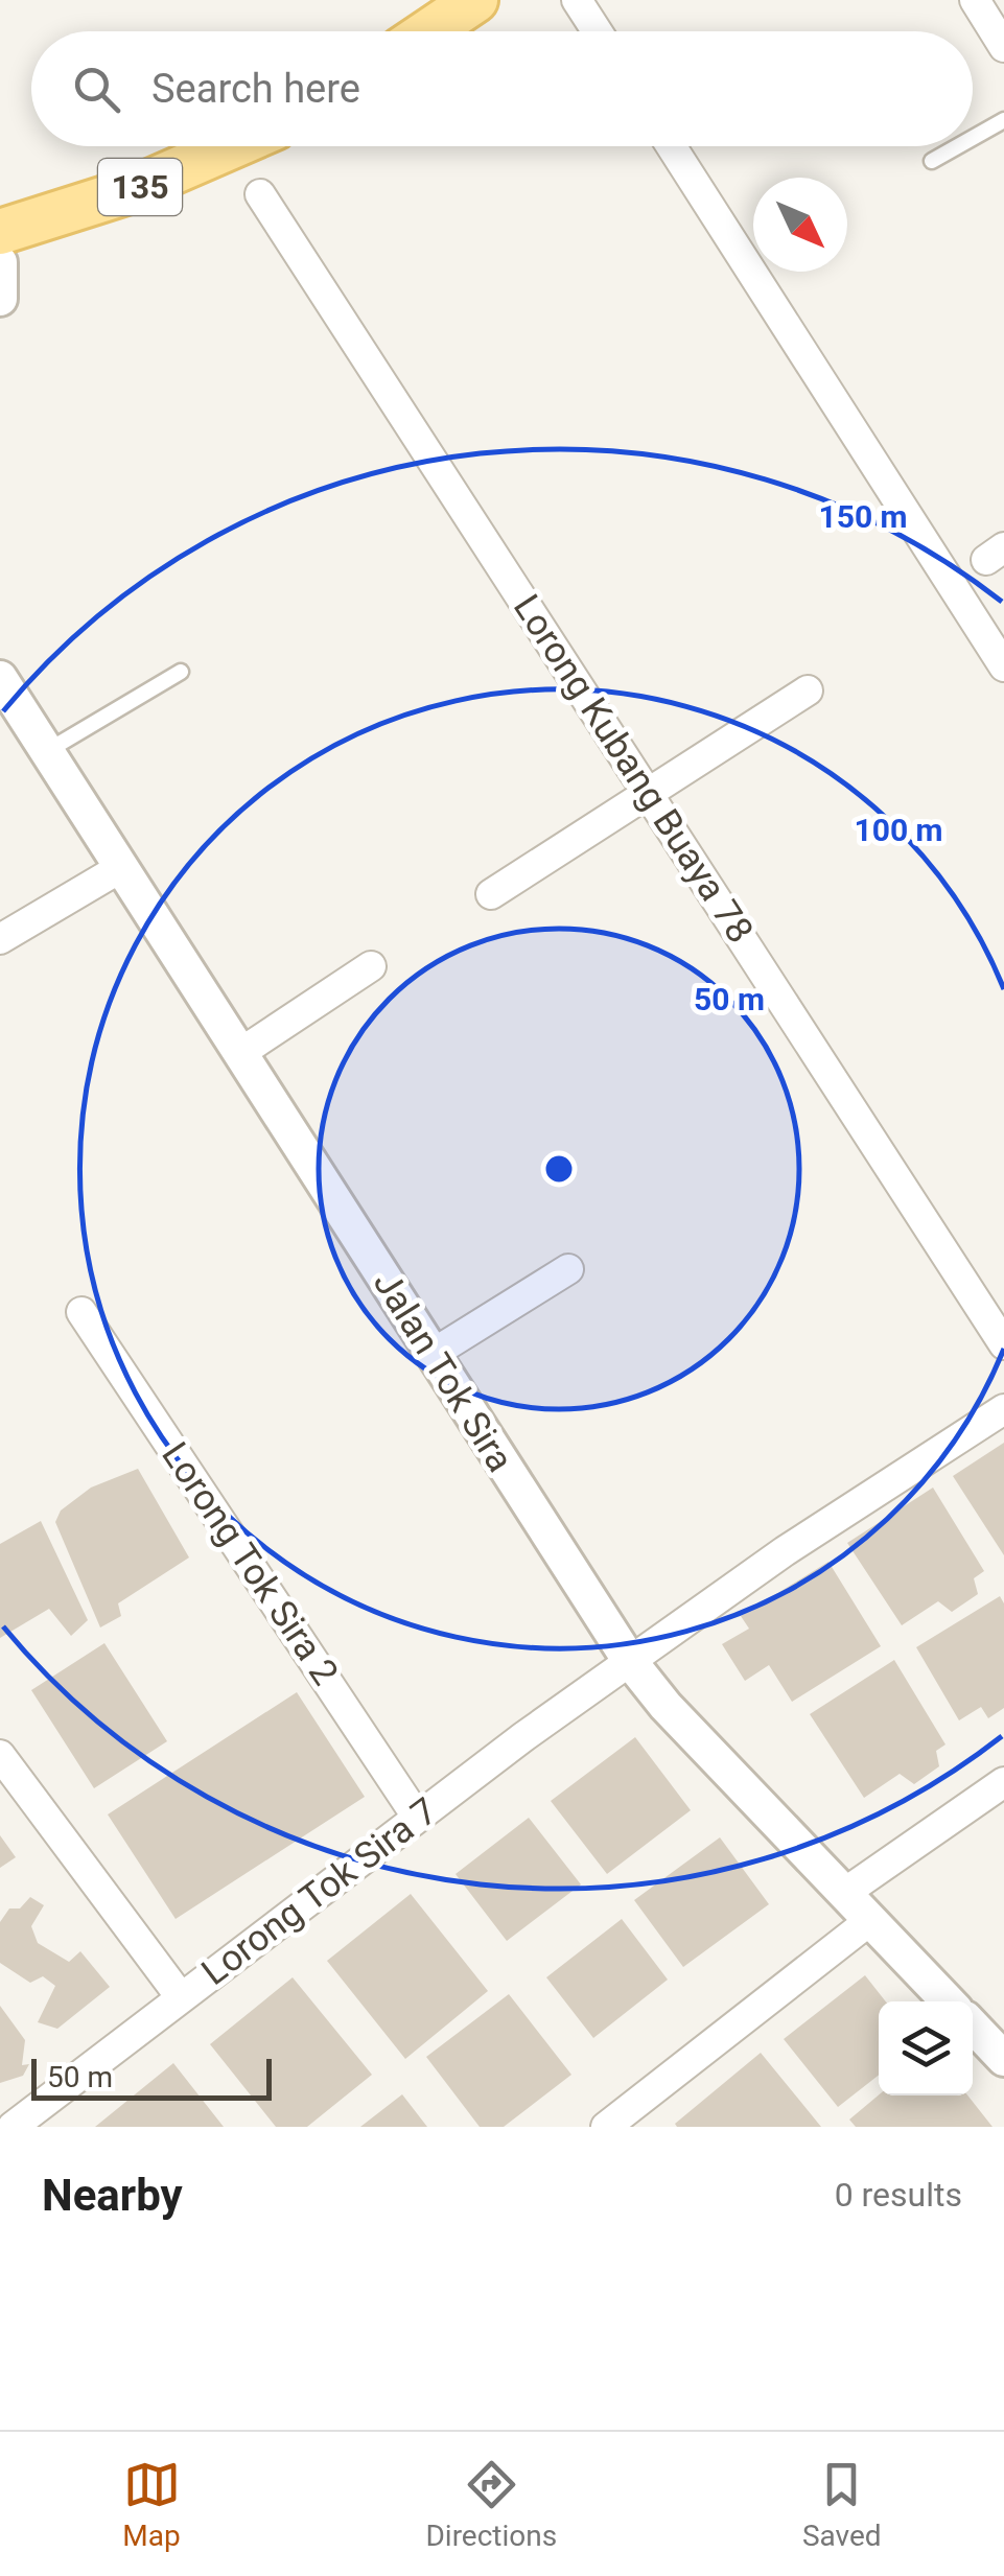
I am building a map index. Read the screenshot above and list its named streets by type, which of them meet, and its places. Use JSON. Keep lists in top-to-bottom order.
{
  "streets": {
    "main road": ["135"],
    "street": [
      "Lorong Kubang Buaya 78",
      "Jalan Tok Sira",
      "Lorong Tok Sira 2",
      "Lorong Tok Sira 7"
    ]
  },
  "crossings": [
    ["Jalan Tok Sira", "Lorong Tok Sira 7"],
    ["Lorong Tok Sira 2", "Lorong Tok Sira 7"]
  ],
  "scale_bar": "50 m",
  "north": "bottom right",
  "page": {
    "search": "Search here",
    "scale": "50 m",
    "heading": ["Nearby", "0 results"],
    "nav": ["Map", "Directions", "Saved"]
  },
  "rings": ["150 m", "100 m", "50 m"]
}
